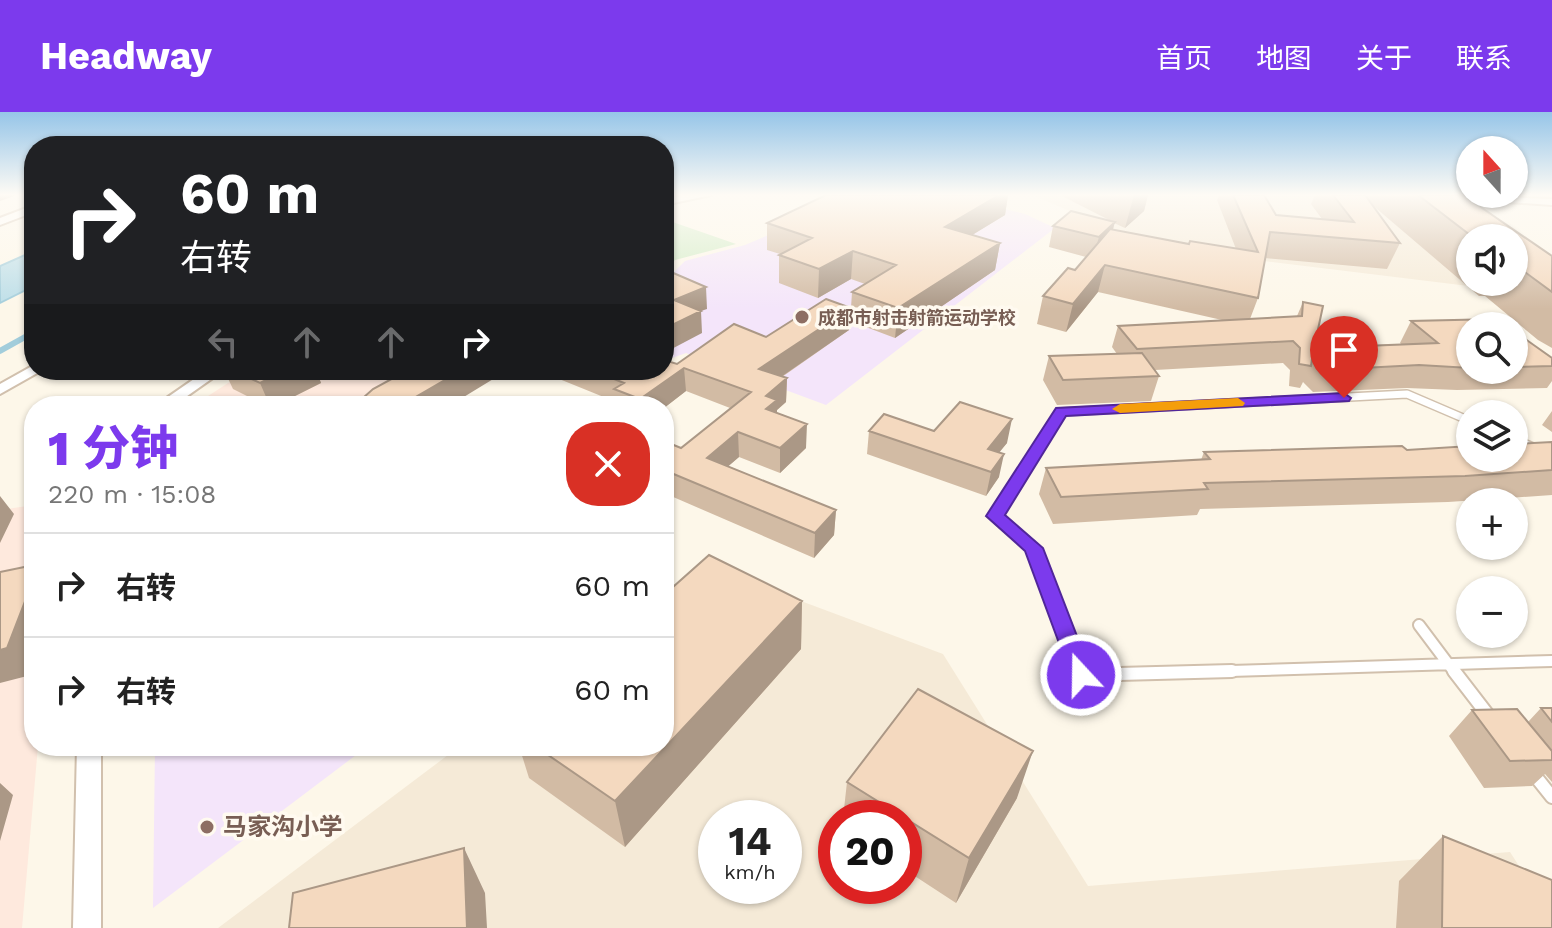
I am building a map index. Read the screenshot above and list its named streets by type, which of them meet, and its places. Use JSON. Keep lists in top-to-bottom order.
{
  "places": ["成都市射击射箭运动学校", "马家沟小学"],
  "north": "top",
  "page": {
    "header": "Headway",
    "nav": [
      "首页",
      "地图",
      "关于",
      "联系"
    ],
    "map_buttons": ["+", "−"],
    "turn": ["60 m", "右转"],
    "heading": ["1 分钟", "220 m · 15:08"],
    "list": [
      {
        "name": "右转",
        "value": "60 m"
      },
      {
        "name": "右转",
        "value": "60 m"
      }
    ],
    "speed": "14 km/h",
    "limit": "20"
  }
}
